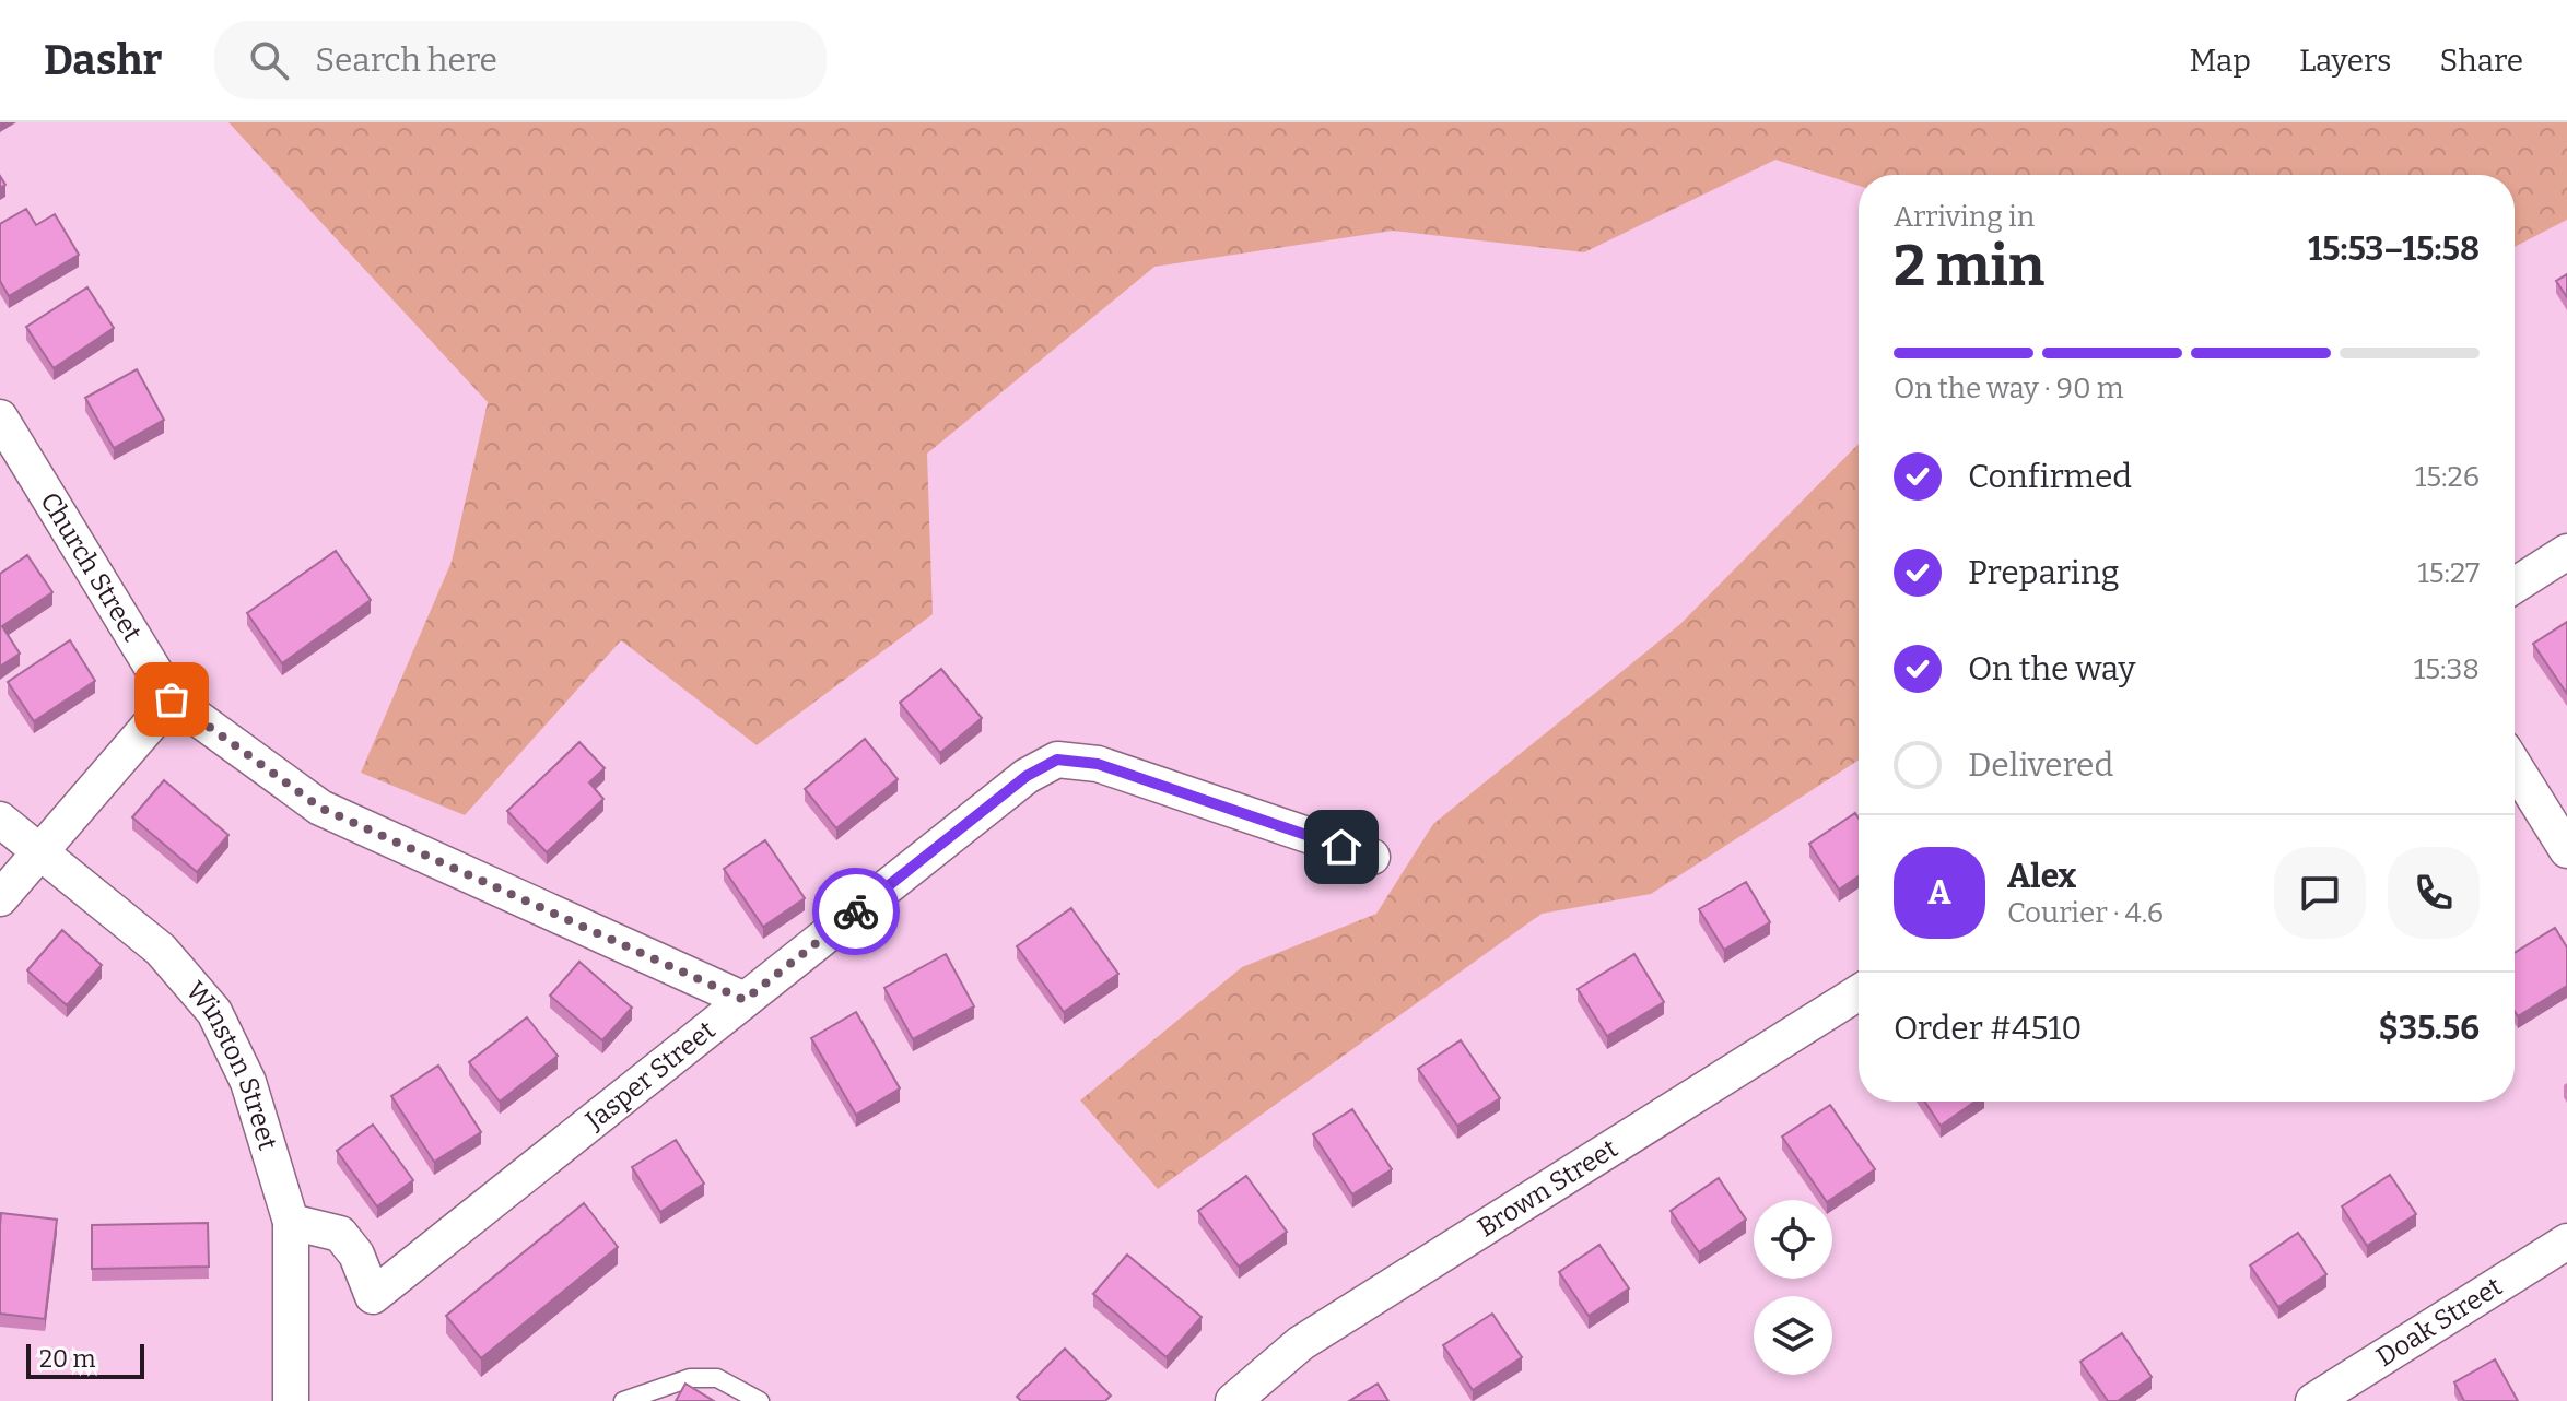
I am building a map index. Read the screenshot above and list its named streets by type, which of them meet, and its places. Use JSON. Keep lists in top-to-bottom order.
{
  "streets": {
    "street": [
      "Church Street",
      "Winston Street",
      "Jasper Street",
      "Brown Street",
      "Doak Street"
    ]
  },
  "crossings": [
    ["Church Street", "Jasper Street"],
    ["Winston Street", "Jasper Street"]
  ],
  "scale_bar": "20 m",
  "page": {
    "header": "Dashr",
    "search": "Search here",
    "nav": ["Map", "Layers", "Share"],
    "heading": ["2 min", "Arriving in", "15:53–15:58"],
    "panel": [
      "Alex",
      "Courier · 4.6",
      "Order #4510",
      "$35.56"
    ],
    "bar": "On the way · 90 m",
    "list": [
      ["Confirmed", "15:26"],
      ["Preparing", "15:27"],
      ["On the way", "15:38"],
      "Delivered"
    ],
    "round": "A",
    "scale": "20 m"
  }
}
